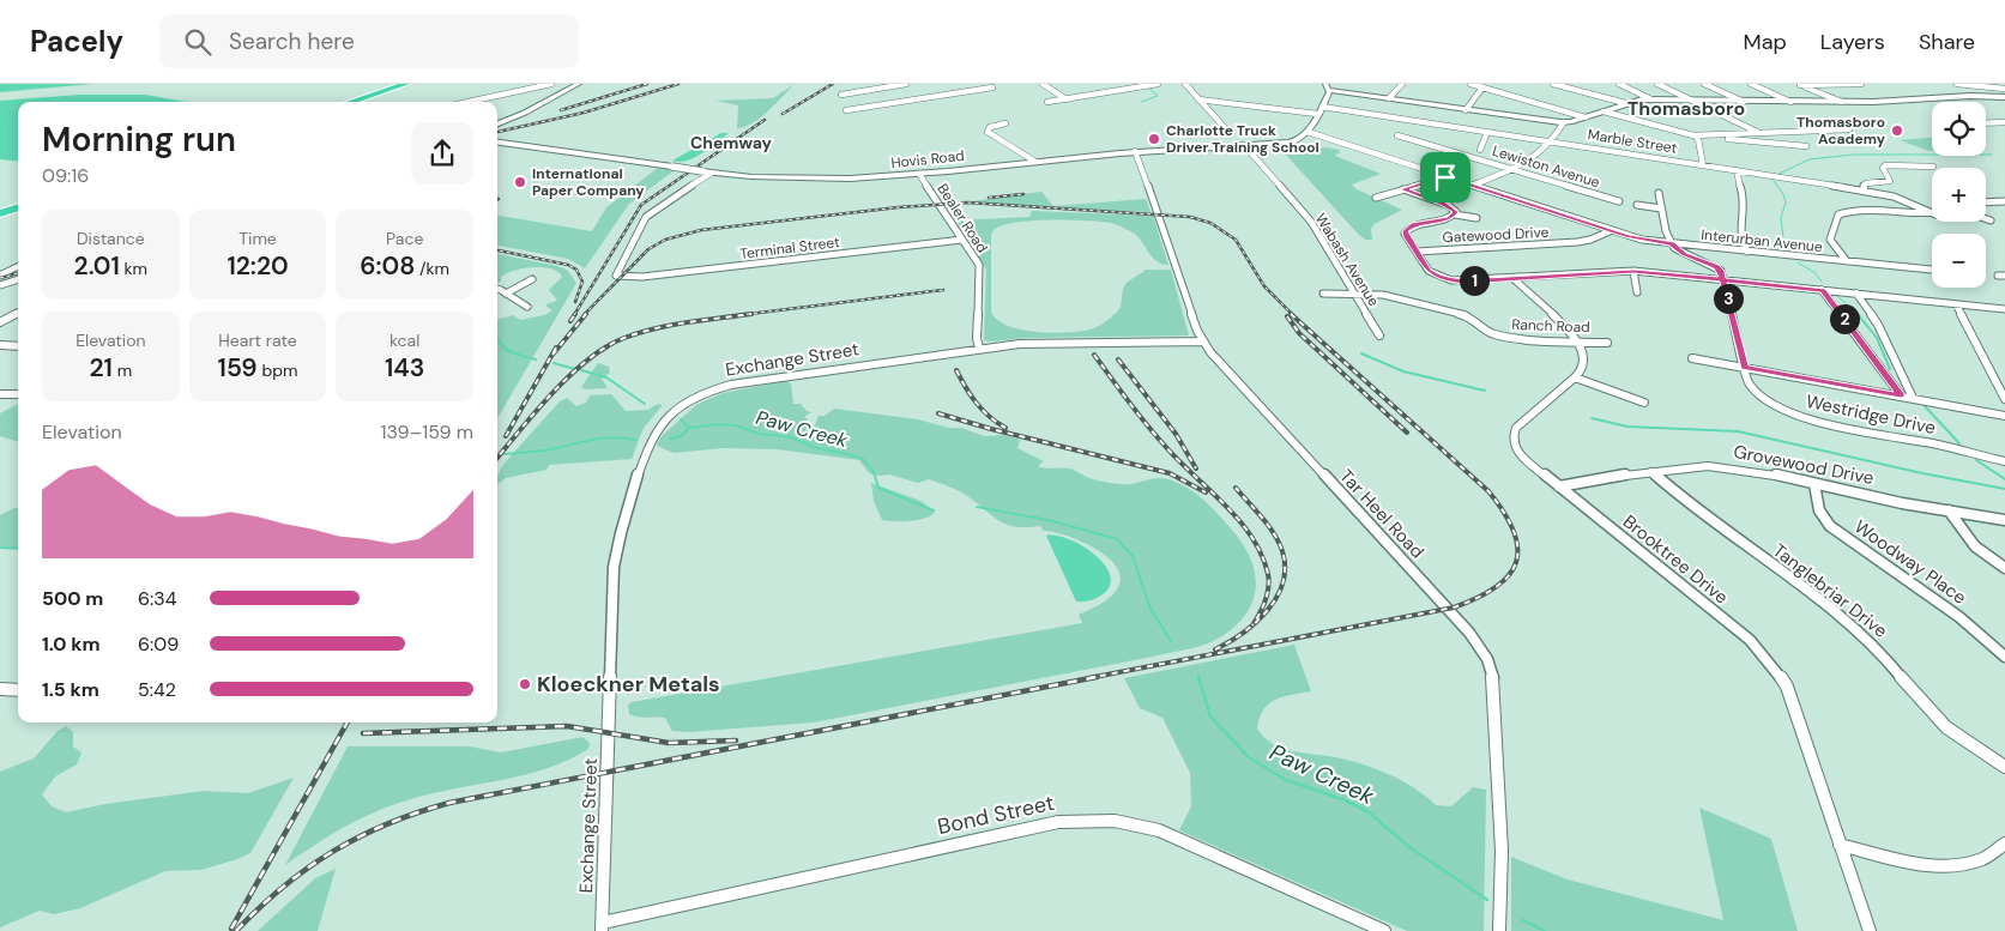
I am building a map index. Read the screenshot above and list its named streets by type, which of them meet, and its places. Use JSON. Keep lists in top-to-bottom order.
{
  "streets": {
    "street": [
      "Marble Street",
      "Hovis Road",
      "Lewiston Avenue",
      "Bealer Road",
      "Gatewood Drive",
      "Interurban Avenue",
      "Terminal Street",
      "Wabash Avenue",
      "Ranch Road",
      "Exchange Street",
      "Westridge Drive",
      "Grovewood Drive",
      "Tar Heel Road",
      "Brooktree Drive",
      "Woodway Place",
      "Tanglebriar Drive",
      "Bond Street"
    ]
  },
  "crossings": [
    ["Hovis Road", "Bealer Road"],
    ["Hovis Road", "Interurban Avenue"],
    ["Hovis Road", "Terminal Street"],
    ["Hovis Road", "Wabash Avenue"],
    ["Hovis Road", "Tar Heel Road"],
    ["Bealer Road", "Terminal Street"],
    ["Bealer Road", "Exchange Street"],
    ["Gatewood Drive", "Interurban Avenue"],
    ["Wabash Avenue", "Ranch Road"],
    ["Exchange Street", "Tar Heel Road"],
    ["Exchange Street", "Bond Street"],
    ["Grovewood Drive", "Brooktree Drive"],
    ["Grovewood Drive", "Woodway Place"],
    ["Grovewood Drive", "Tanglebriar Drive"]
  ],
  "districts": ["Thomasboro", "Chemway"],
  "water": ["Paw Creek"],
  "places": [
    "Thomasboro Academy",
    "Charlotte Truck Driver Training School",
    "International Paper Company",
    "Kloeckner Metals"
  ],
  "page": {
    "header": "Pacely",
    "search": "Search here",
    "nav": ["Map", "Layers", "Share"],
    "map_buttons": ["+", "−"],
    "heading": ["Morning run", "09:16"],
    "stats": [
      ["Distance", "2.01 km"],
      ["Time", "12:20"],
      ["Pace", "6:08 /km"],
      ["Elevation", "21 m"],
      ["Heart rate", "159 bpm"],
      ["kcal", "143"]
    ],
    "pins": ["1", "3", "2"],
    "chart": ["Elevation", "139–159 m"],
    "list": [
      {
        "name": "500 m",
        "note": "6:34"
      },
      {
        "name": "1.0 km",
        "note": "6:09"
      },
      {
        "name": "1.5 km",
        "note": "5:42"
      }
    ]
  }
}
